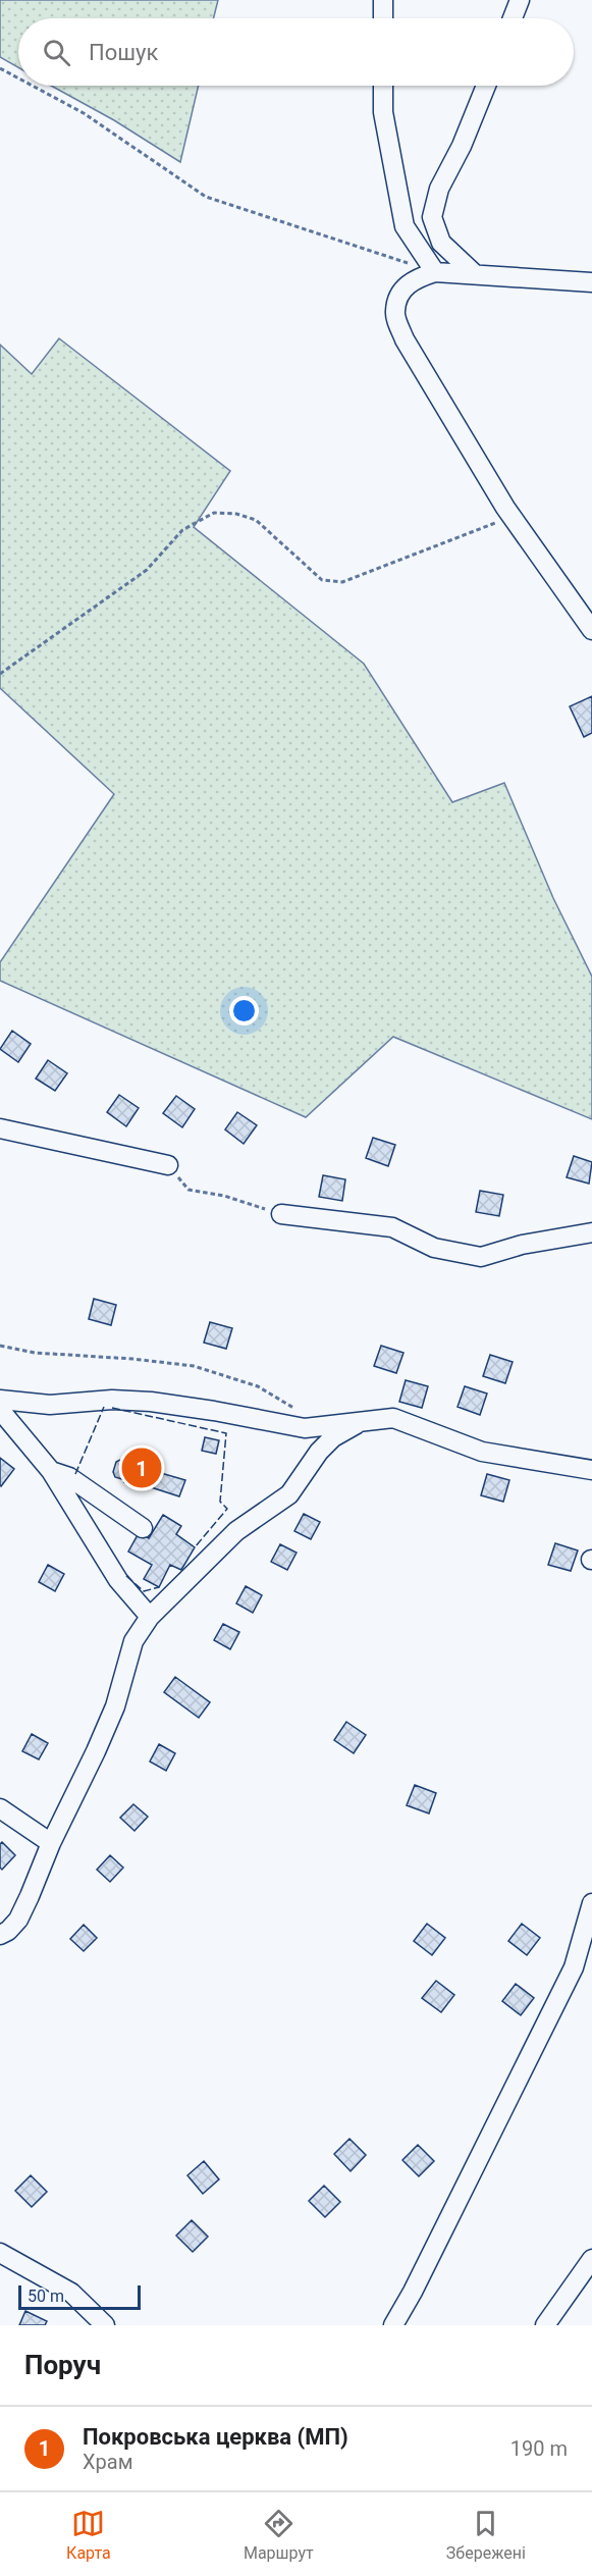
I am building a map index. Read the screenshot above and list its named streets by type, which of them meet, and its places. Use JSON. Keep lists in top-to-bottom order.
{
  "scale_bar": "50 m",
  "page": {
    "search": "Пошук",
    "pins": "1",
    "scale": "50 m",
    "heading": "Поруч",
    "list": [
      {
        "mark": "1",
        "name": "Покровська церква (МП)",
        "note": "Храм",
        "value": "190 m"
      }
    ],
    "nav": ["Карта", "Маршрут", "Збережені"]
  }
}
